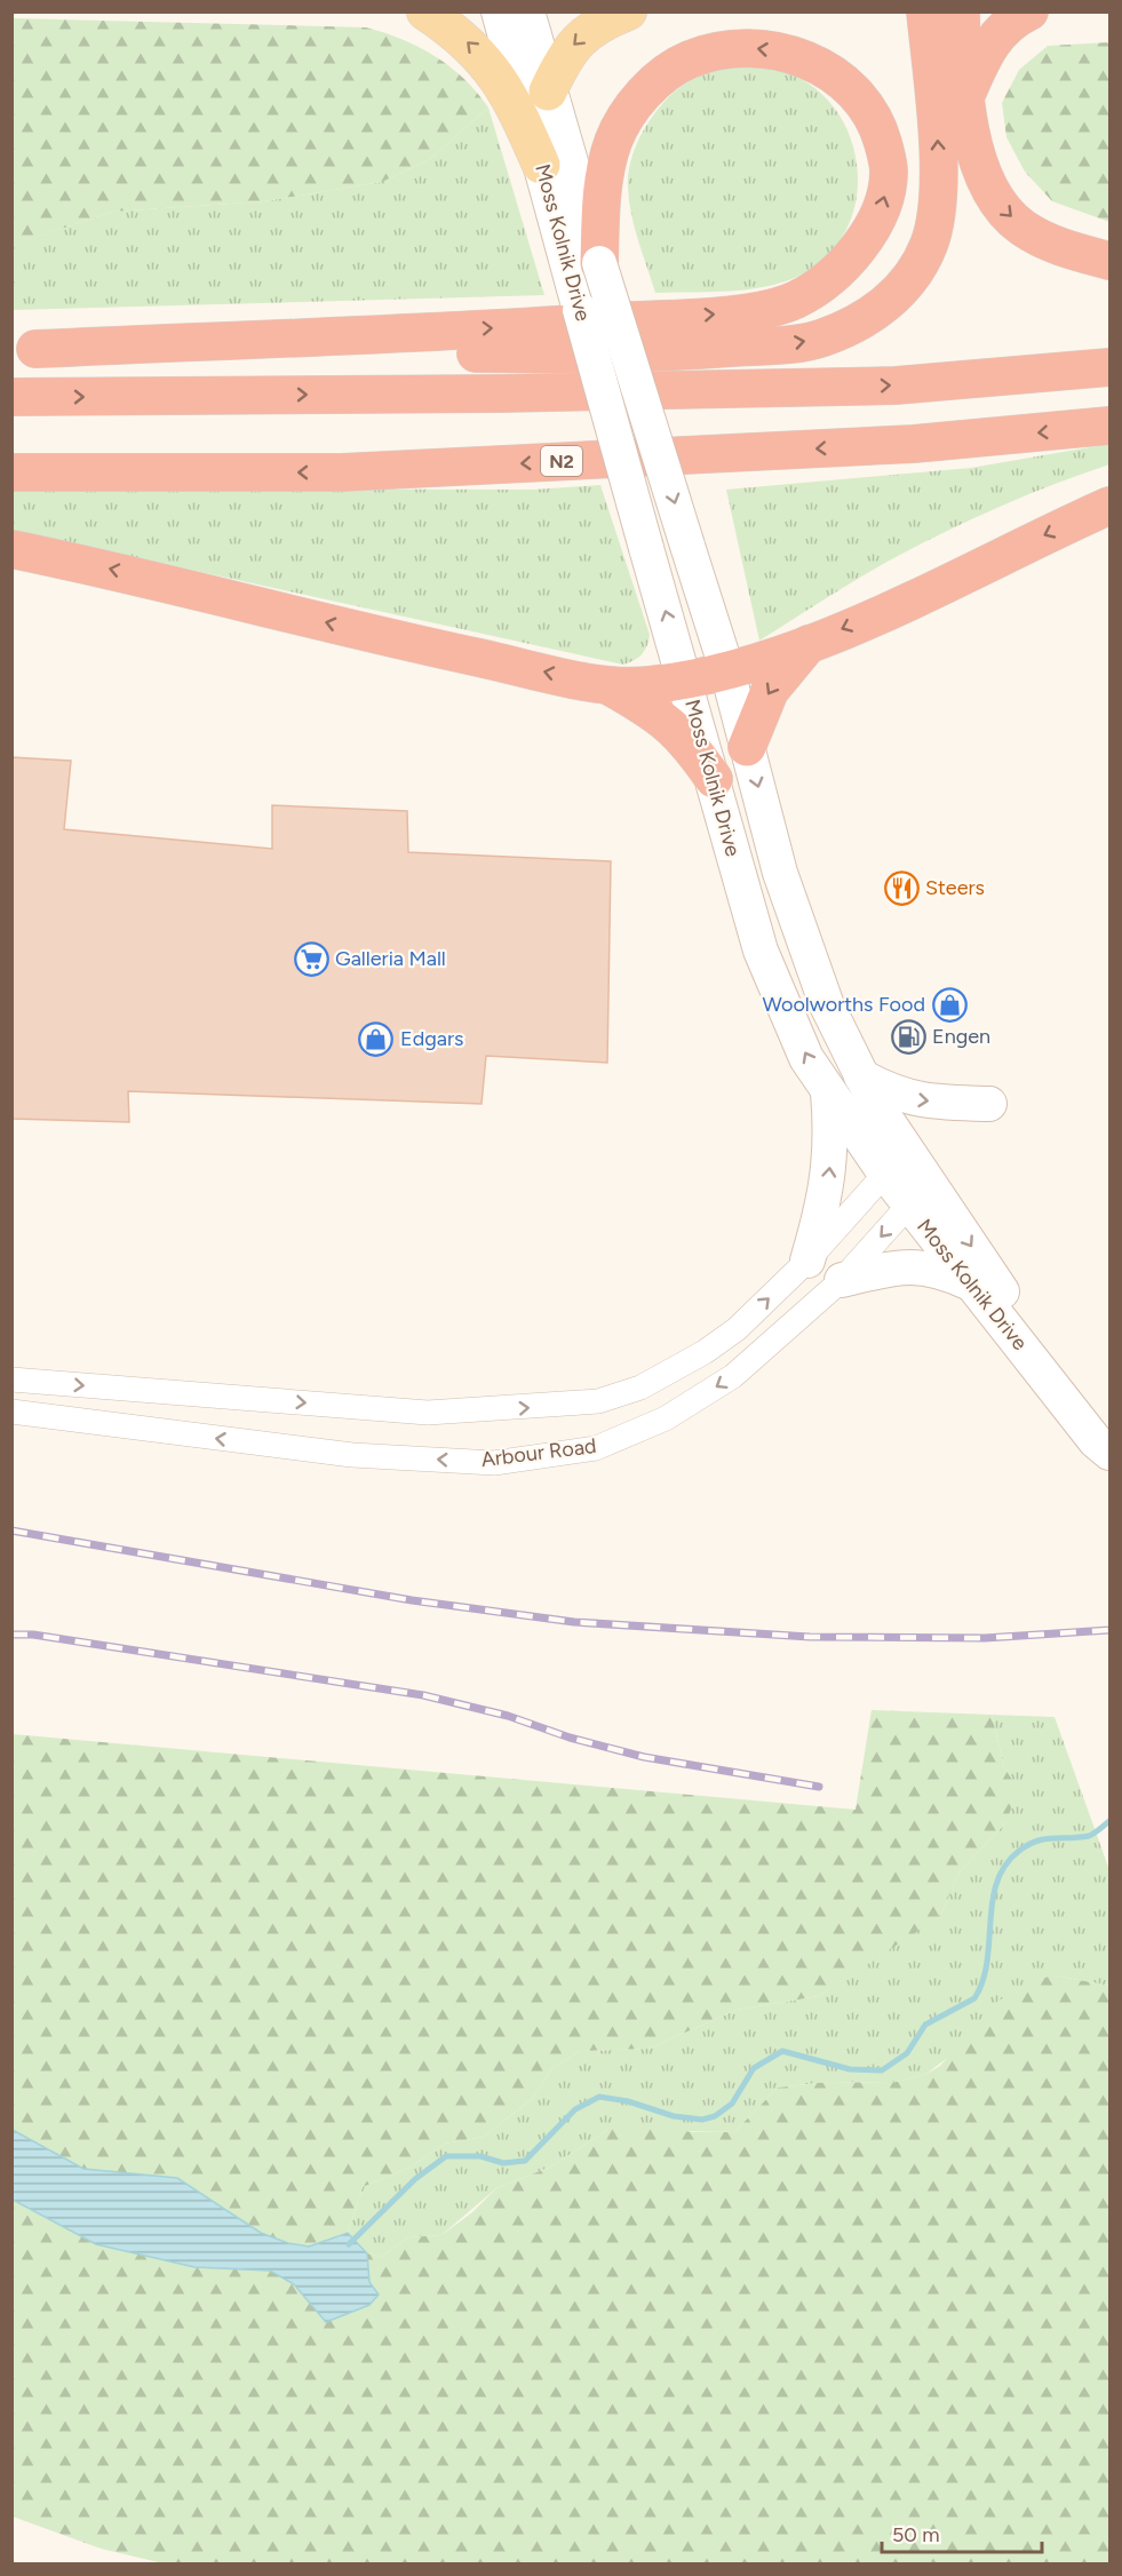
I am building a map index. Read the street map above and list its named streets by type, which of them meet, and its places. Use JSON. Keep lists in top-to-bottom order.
{
  "streets": {
    "highway": ["N2"],
    "main road": ["Moss Kolnik Drive"],
    "street": ["Arbour Road"]
  },
  "crossings": [
    ["Moss Kolnik Drive", "Arbour Road"]
  ],
  "places": {
    "restaurant": ["Steers"],
    "supermarket": ["Galleria Mall"],
    "shop": ["Woolworths Food", "Edgars"],
    "fuel station": ["Engen"]
  },
  "scale_bar": "50 m"
}
